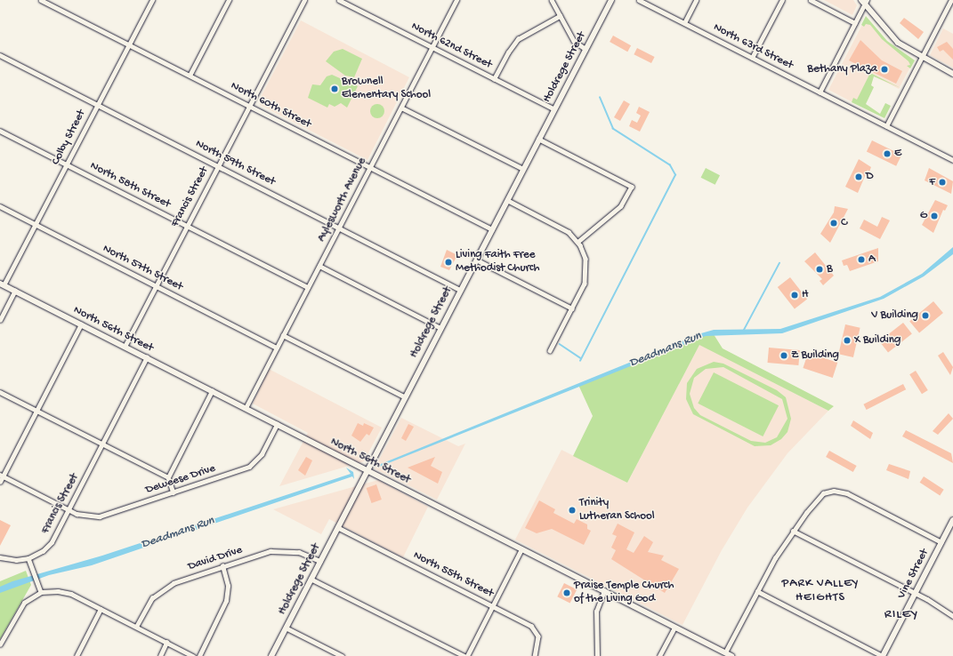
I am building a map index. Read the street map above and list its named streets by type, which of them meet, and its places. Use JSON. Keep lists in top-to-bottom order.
{
  "streets": {
    "main road": ["Holdrege Street", "North 56th Street", "Vine Street"],
    "street": [
      "North 62nd Street",
      "North 63rd Street",
      "North 60th Street",
      "Colby Street",
      "North 59th Street",
      "North 58th Street",
      "Francis Street",
      "Aylesworth Avenue",
      "North 57th Street",
      "Deweese Drive",
      "David Drive",
      "North 55th Street"
    ]
  },
  "crossings": [
    ["North 62nd Street", "Holdrege Street"],
    ["North 62nd Street", "Aylesworth Avenue"],
    ["Holdrege Street", "North 60th Street"],
    ["Holdrege Street", "North 59th Street"],
    ["Holdrege Street", "North 56th Street"],
    ["Holdrege Street", "David Drive"],
    ["Holdrege Street", "North 55th Street"],
    ["North 60th Street", "Colby Street"],
    ["North 60th Street", "Francis Street"],
    ["North 60th Street", "Aylesworth Avenue"],
    ["Colby Street", "North 59th Street"],
    ["Colby Street", "North 58th Street"],
    ["Colby Street", "North 57th Street"],
    ["Colby Street", "North 56th Street"],
    ["North 59th Street", "Francis Street"],
    ["North 59th Street", "Aylesworth Avenue"],
    ["North 58th Street", "Francis Street"],
    ["North 58th Street", "Aylesworth Avenue"],
    ["Francis Street", "North 57th Street"],
    ["Francis Street", "North 56th Street"],
    ["Francis Street", "Deweese Drive"],
    ["Aylesworth Avenue", "North 57th Street"],
    ["Aylesworth Avenue", "North 56th Street"],
    ["North 56th Street", "Deweese Drive"]
  ],
  "districts": ["PARK VALLEY HEIGHTS", "RILEY"],
  "water": ["Deadmans Run"],
  "places": [
    "Bethany Plaza",
    "Brownell Elementary School",
    "E",
    "D",
    "F",
    "G",
    "C",
    "A",
    "Living Faith Free Methodist Church",
    "B",
    "H",
    "V Building",
    "X Building",
    "Z Building",
    "Trinity Lutheran School",
    "Praise Temple Church of the Living God"
  ]
}
